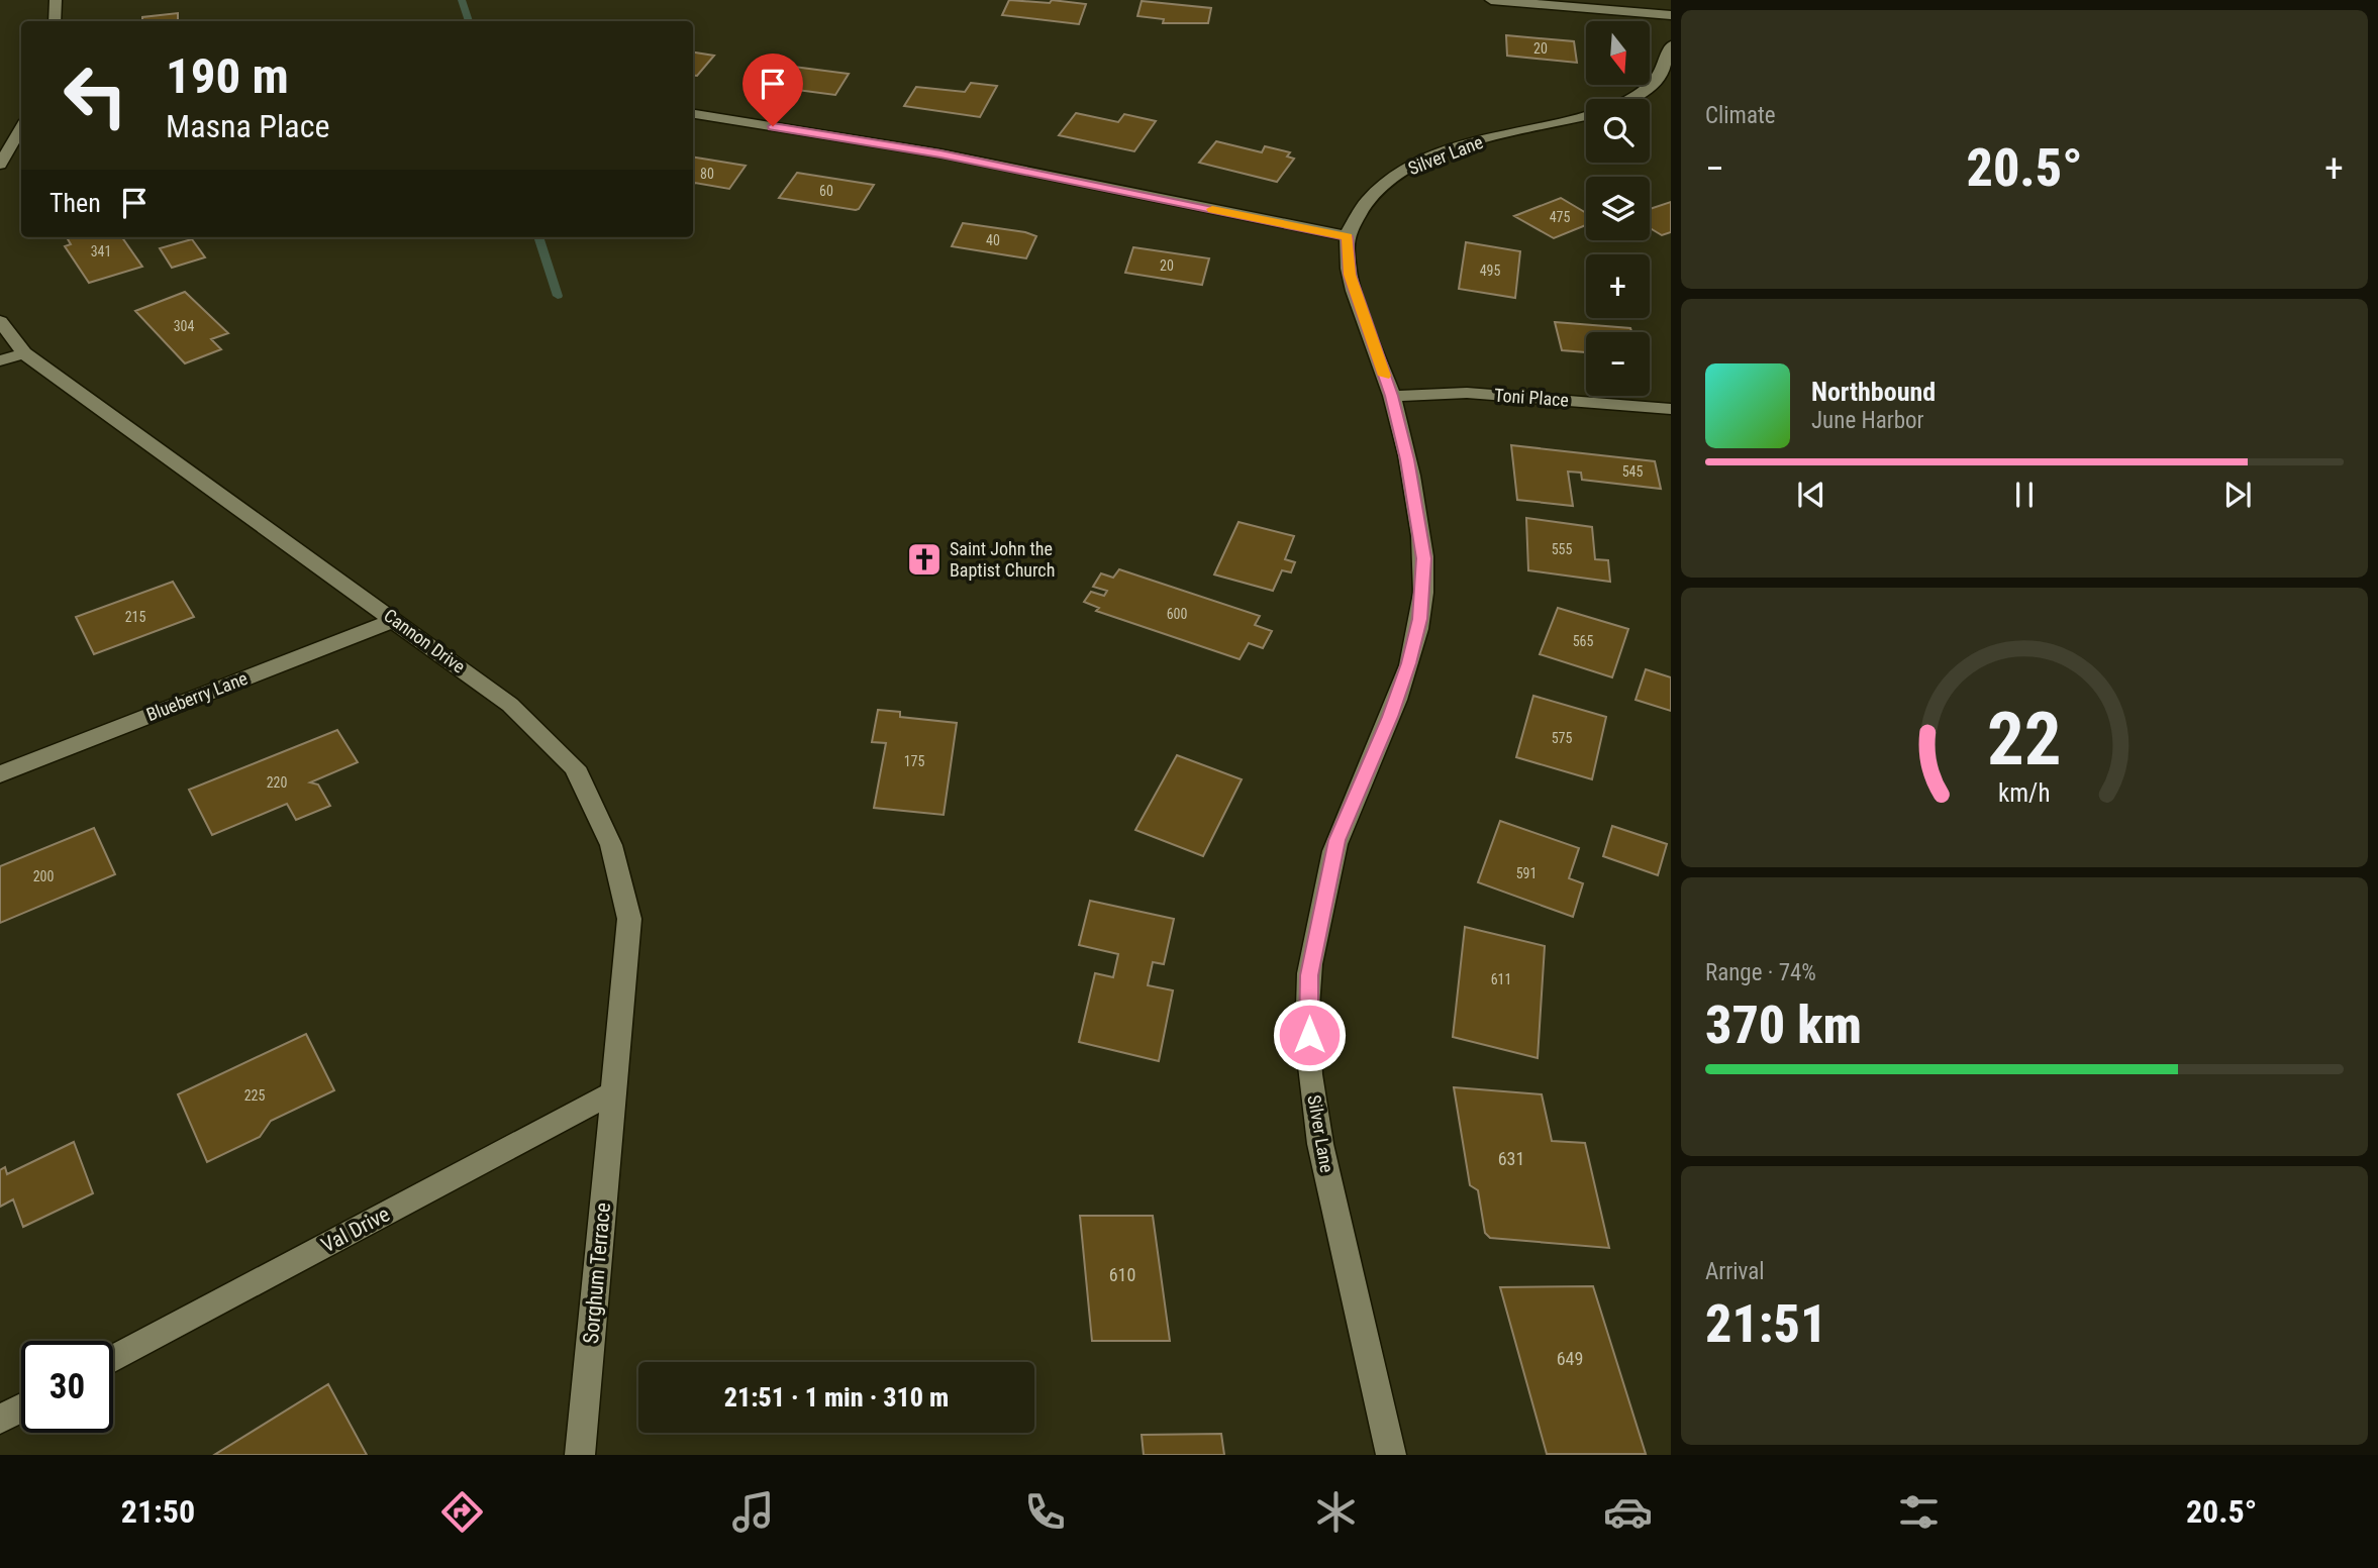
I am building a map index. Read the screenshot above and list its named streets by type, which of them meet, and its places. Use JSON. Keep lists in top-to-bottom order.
{
  "streets": {
    "street": [
      "Silver Lane",
      "Toni Place",
      "Cannon Drive",
      "Blueberry Lane",
      "Val Drive",
      "Sorghum Terrace"
    ]
  },
  "crossings": [
    ["Silver Lane", "Toni Place"],
    ["Cannon Drive", "Blueberry Lane"],
    ["Cannon Drive", "Val Drive"],
    ["Cannon Drive", "Sorghum Terrace"],
    ["Val Drive", "Sorghum Terrace"]
  ],
  "places": {
    "church": ["Saint John the Baptist Church"]
  },
  "house_numbers": [
    "20",
    "80",
    "60",
    "475",
    "40",
    "341",
    "20",
    "495",
    "304",
    "545",
    "555",
    "600",
    "215",
    "565",
    "575",
    "175",
    "220",
    "591",
    "200",
    "611",
    "225",
    "631",
    "610",
    "649"
  ],
  "north": "bottom",
  "page": {
    "tile": [
      "Climate",
      ["Range · 74%", "370 km"],
      ["Arrival", "21:51"]
    ],
    "map_buttons": ["+", "−"],
    "turn": ["190 m", "Masna Place"],
    "heat": ["−", "20.5°", "+"],
    "then": "Then",
    "song": ["Northbound", "June Harbor"],
    "limit": "30",
    "trip": "21:51 · 1 min · 310 m",
    "tabs": ["21:50", "20.5°"],
    "gauge": ["22", "km/h"]
  }
}
